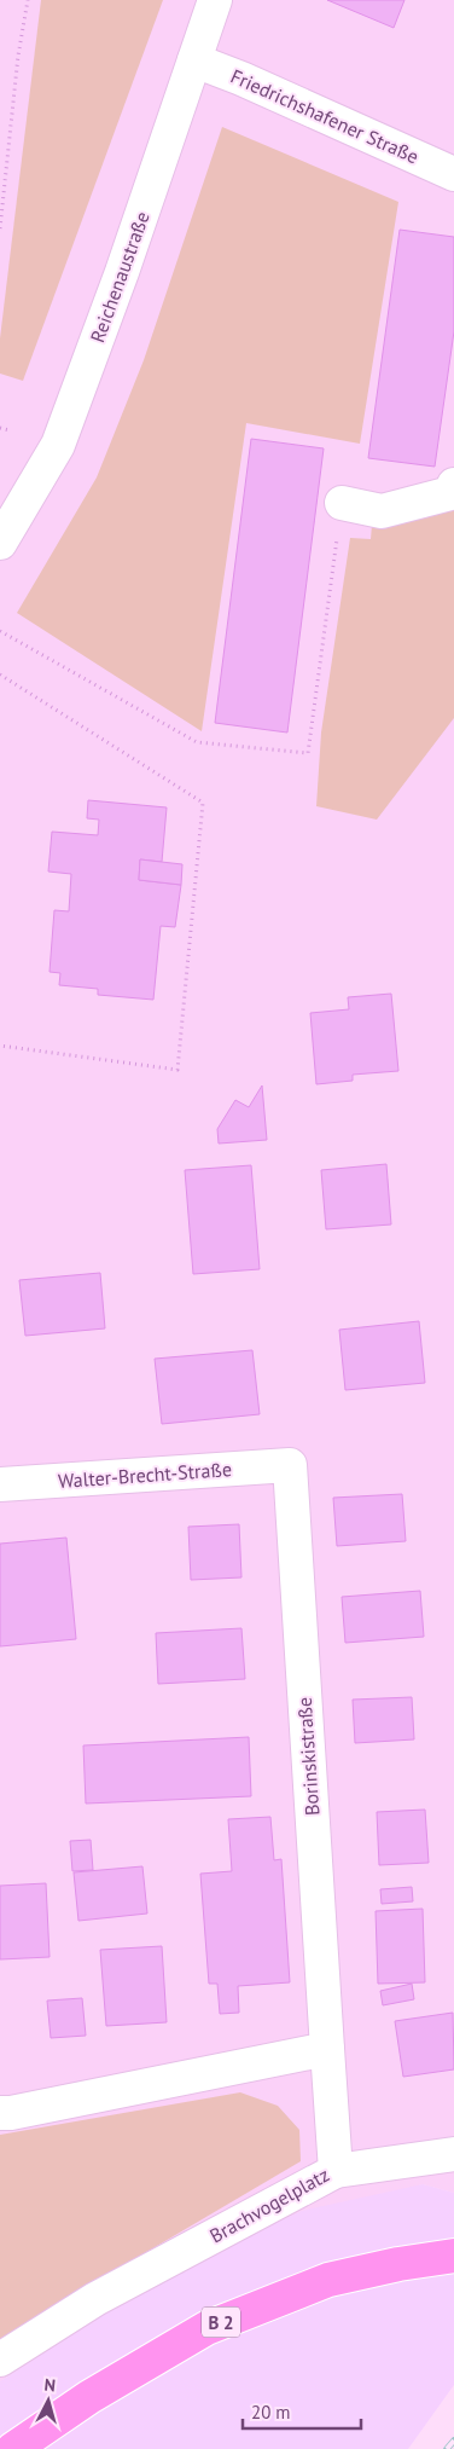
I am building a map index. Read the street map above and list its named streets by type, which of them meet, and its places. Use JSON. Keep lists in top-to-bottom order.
{
  "streets": {
    "main road": ["B 2"],
    "street": [
      "Friedrichshafener Straße",
      "Reichenaustraße",
      "Walter-Brecht-Straße",
      "Borinskistraße",
      "Brachvogelplatz"
    ]
  },
  "crossings": [
    ["Friedrichshafener Straße", "Reichenaustraße"],
    ["Walter-Brecht-Straße", "Borinskistraße"],
    ["Borinskistraße", "Brachvogelplatz"]
  ],
  "scale_bar": "20 m",
  "north": "top"
}
